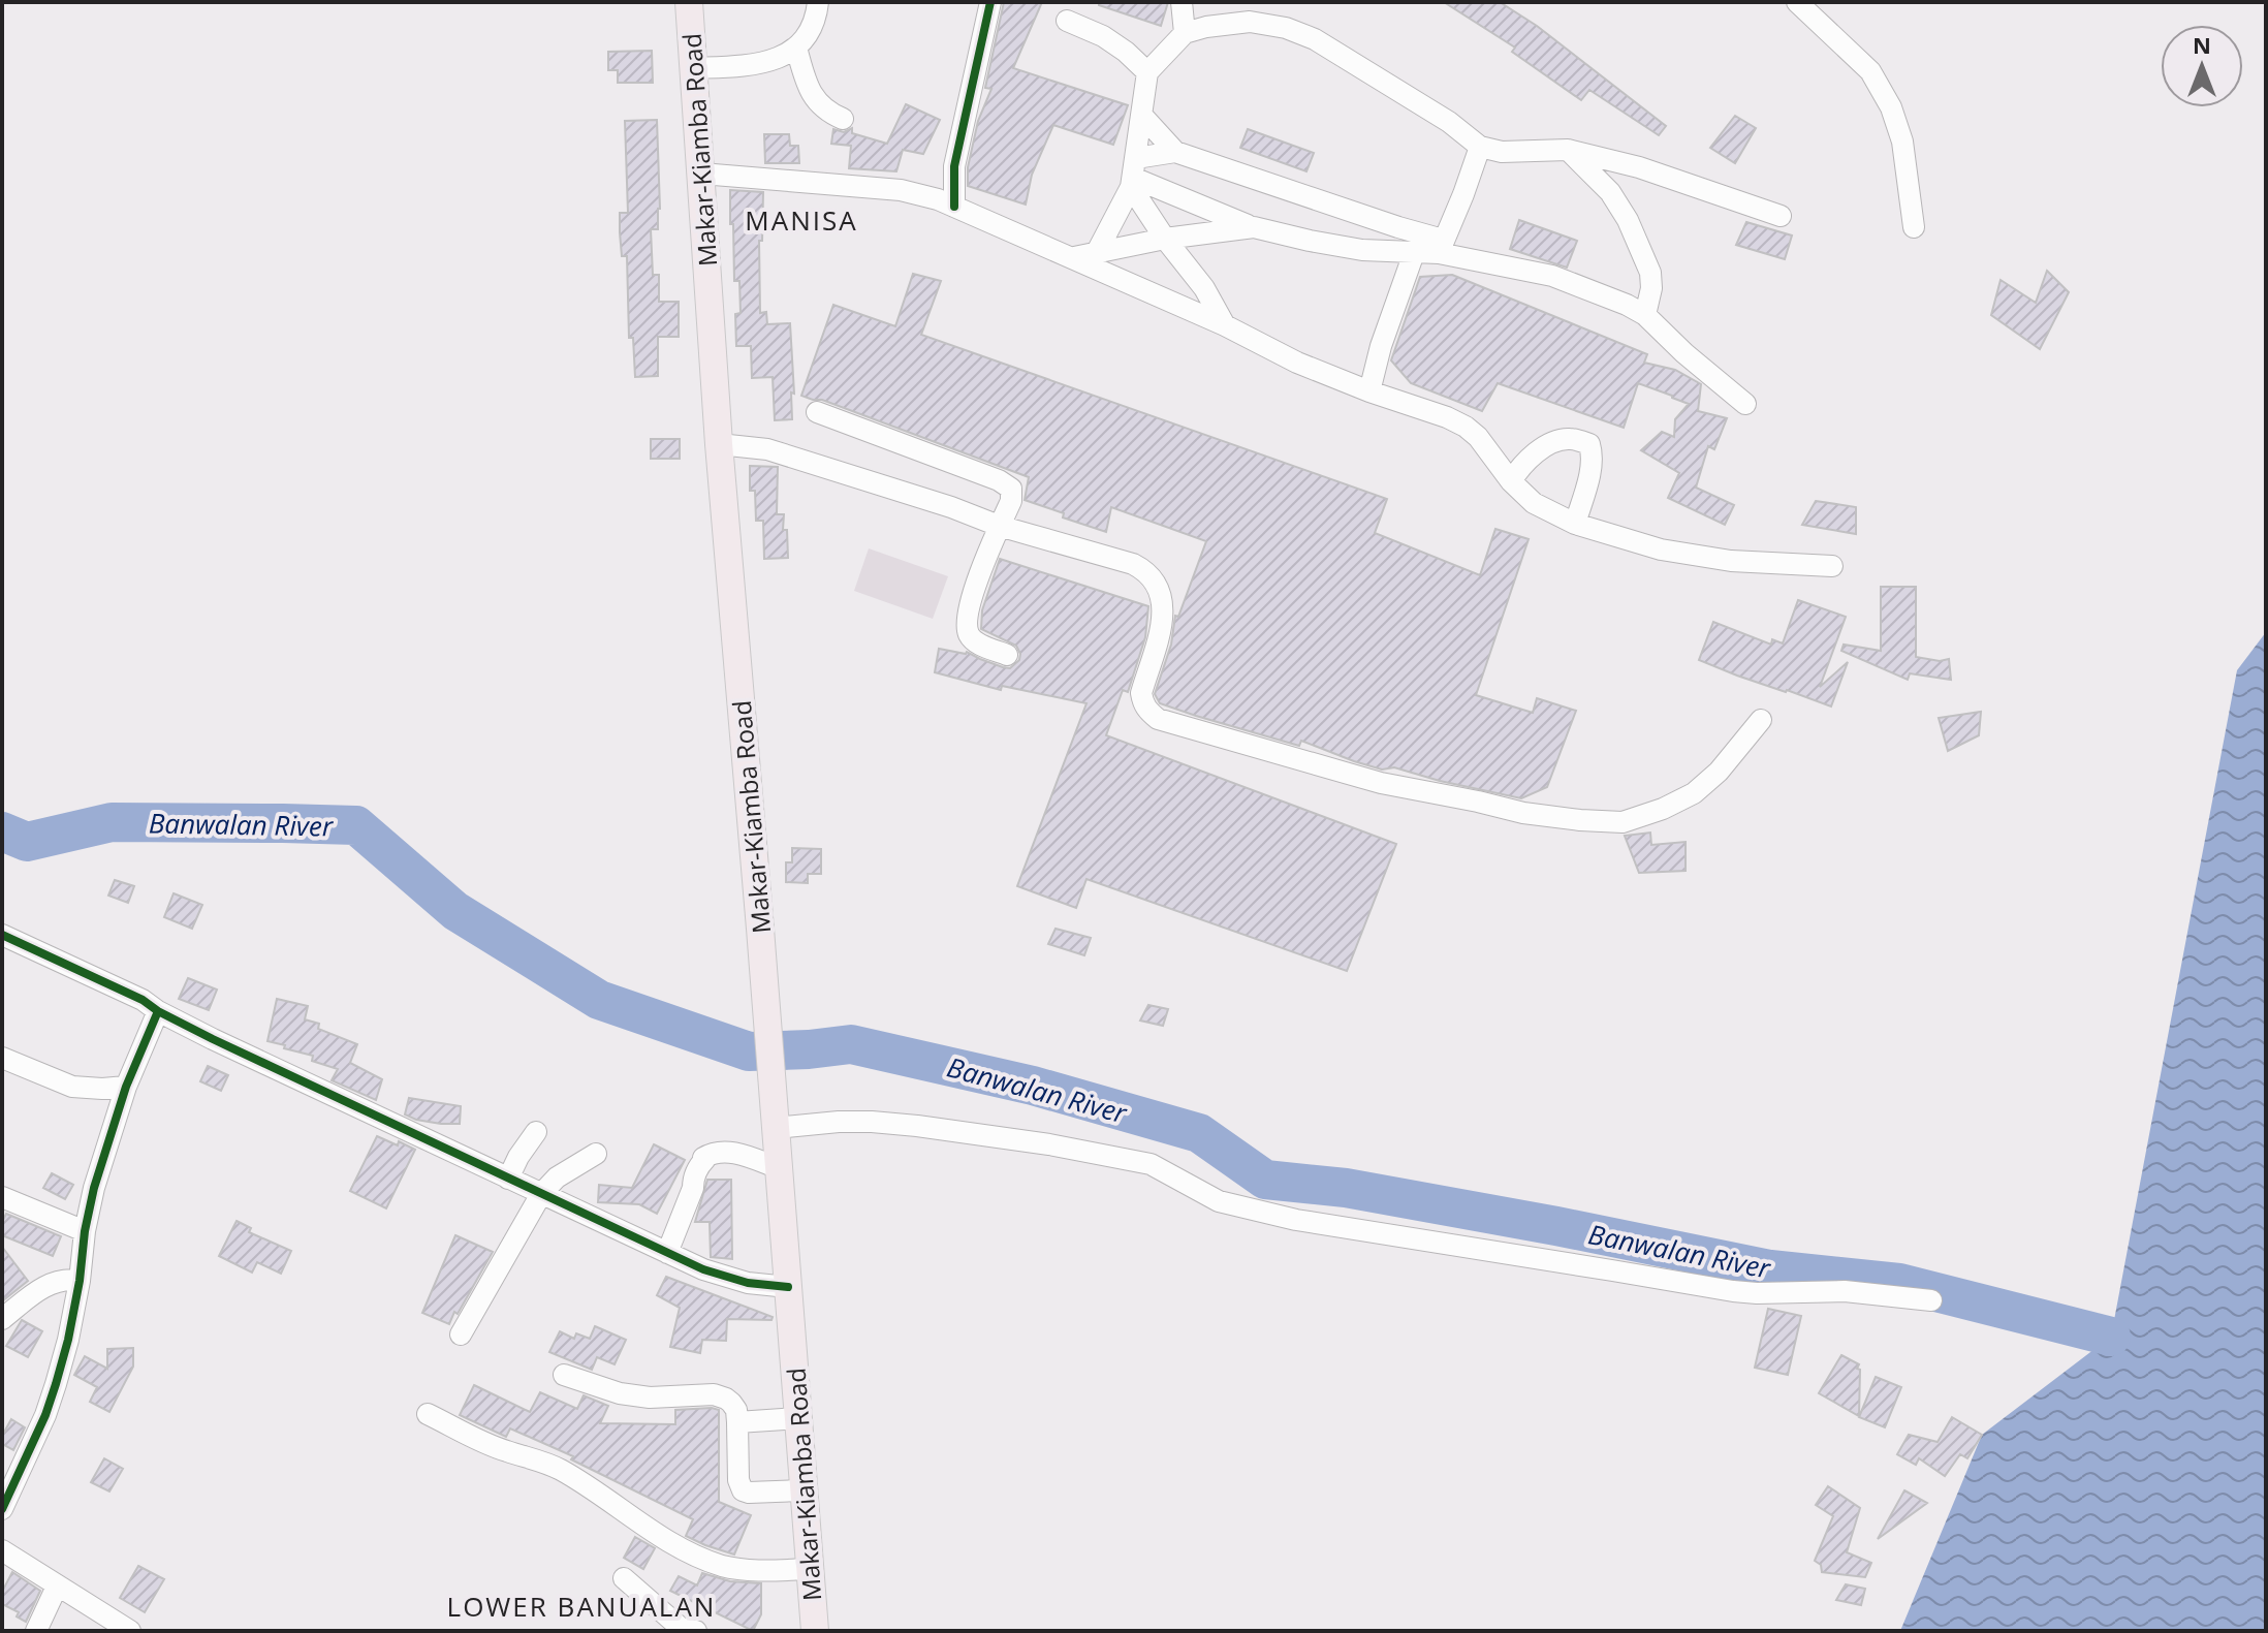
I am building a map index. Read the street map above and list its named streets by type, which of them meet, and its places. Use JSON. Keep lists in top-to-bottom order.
{
  "streets": {
    "main road": ["Makar-Kiamba Road"]
  },
  "districts": ["MANISA", "LOWER BANUALAN"],
  "water": ["Banwalan River"],
  "north": "top"
}
